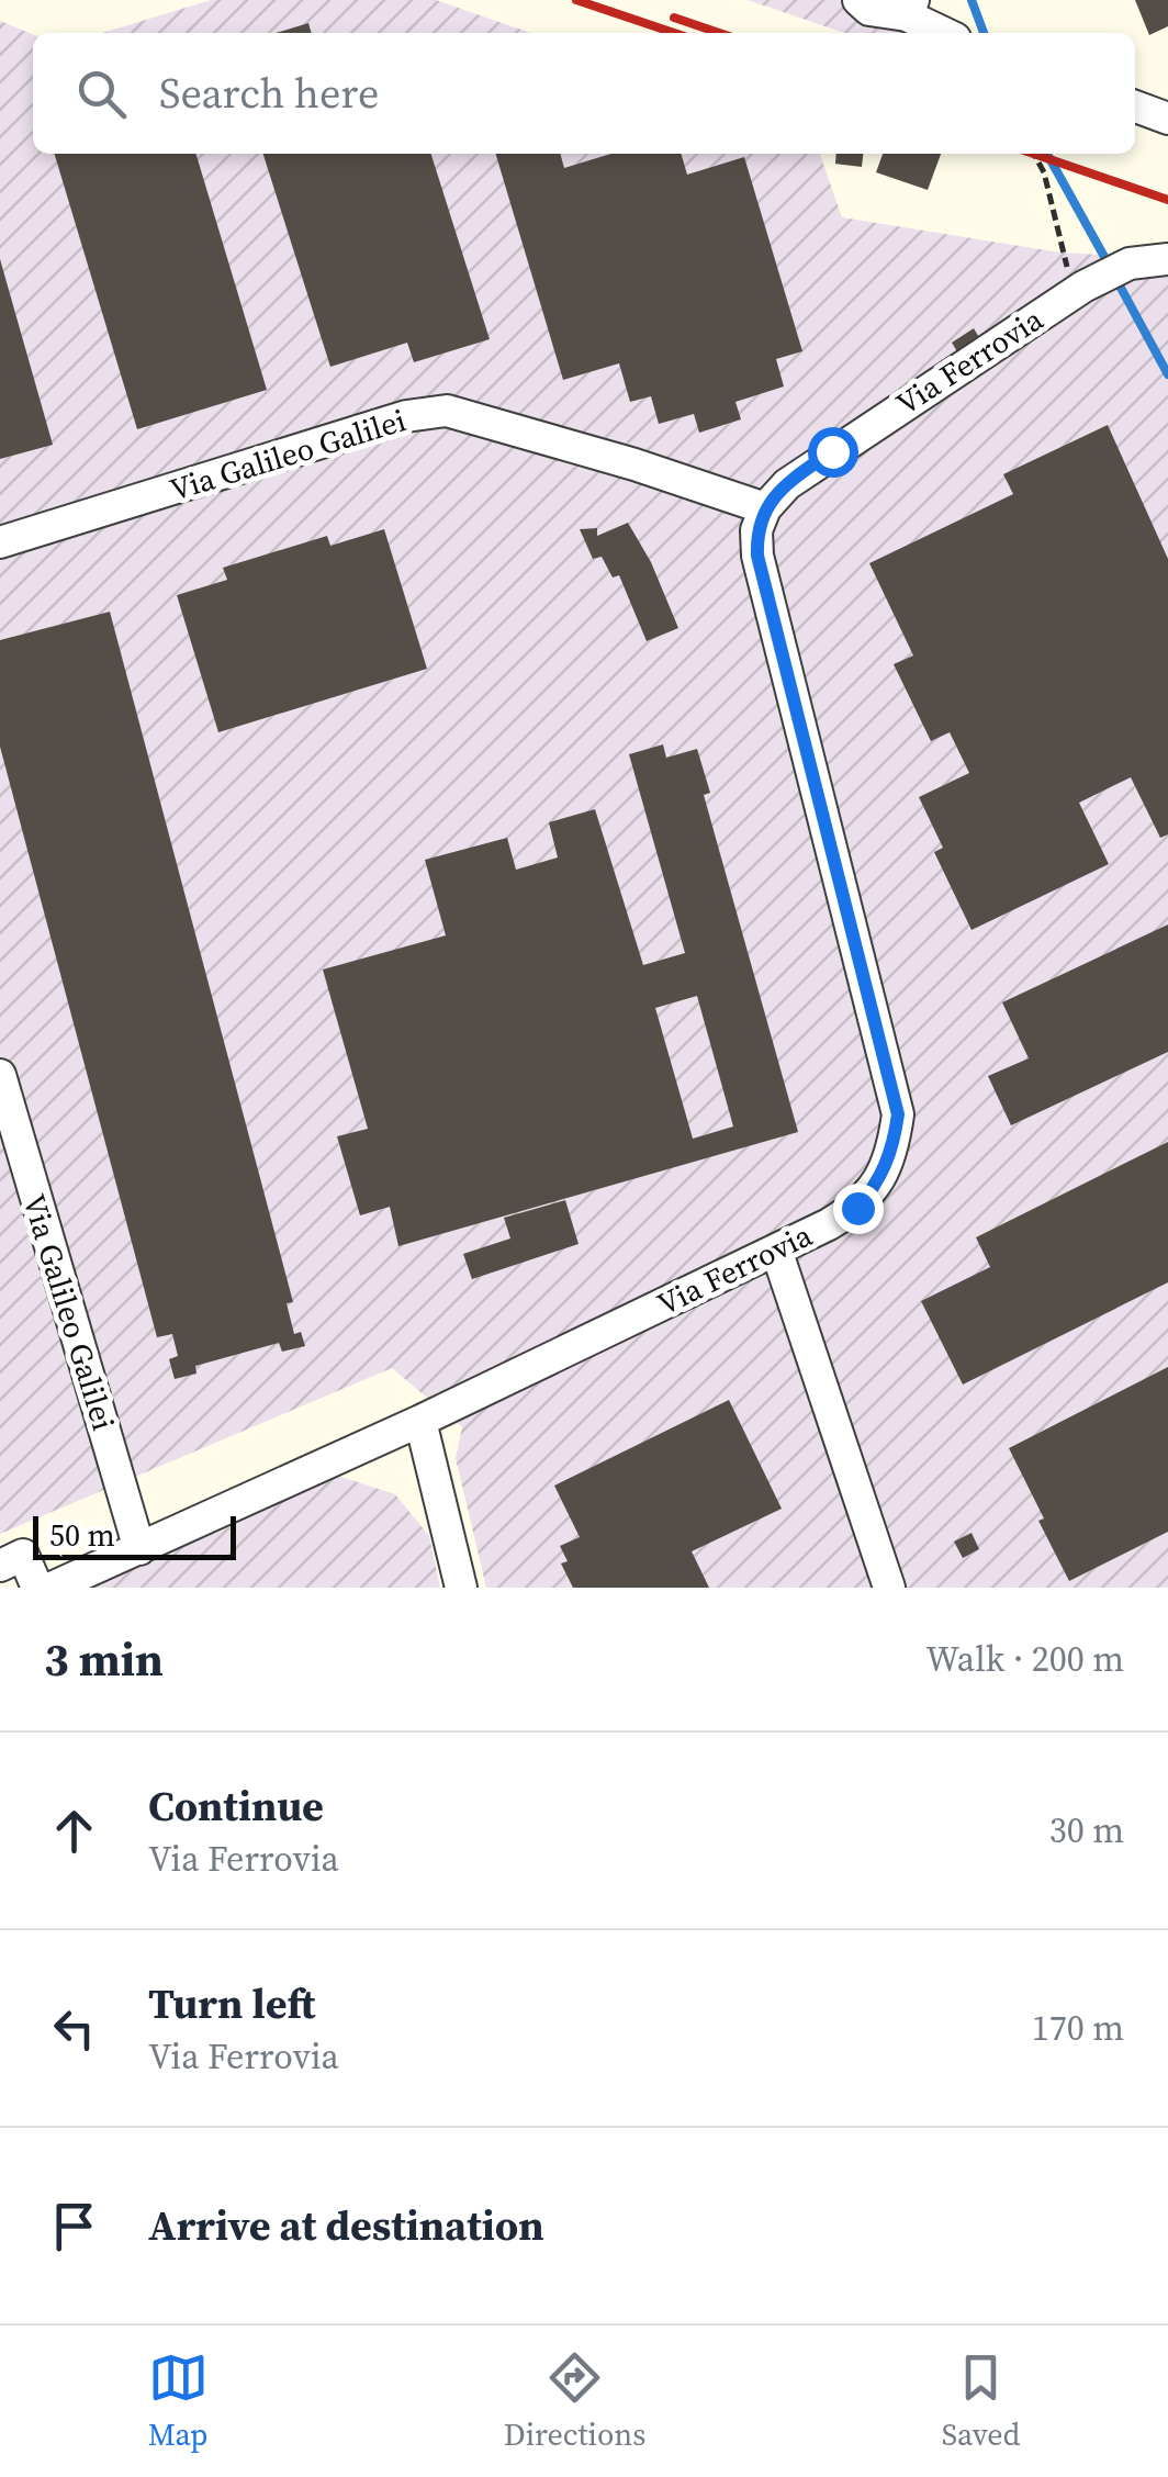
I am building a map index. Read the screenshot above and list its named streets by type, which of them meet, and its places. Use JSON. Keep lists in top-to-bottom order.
{
  "streets": {
    "street": ["Via Ferrovia", "Via Galileo Galilei"]
  },
  "crossings": [
    ["Via Ferrovia", "Via Galileo Galilei"]
  ],
  "scale_bar": "50 m",
  "page": {
    "search": "Search here",
    "scale": "50 m",
    "heading": ["3 min", "Walk · 200 m"],
    "list": [
      ["Continue", "Via Ferrovia", "30 m"],
      ["Turn left", "Via Ferrovia", "170 m"],
      "Arrive at destination"
    ],
    "nav": ["Map", "Directions", "Saved"]
  }
}
